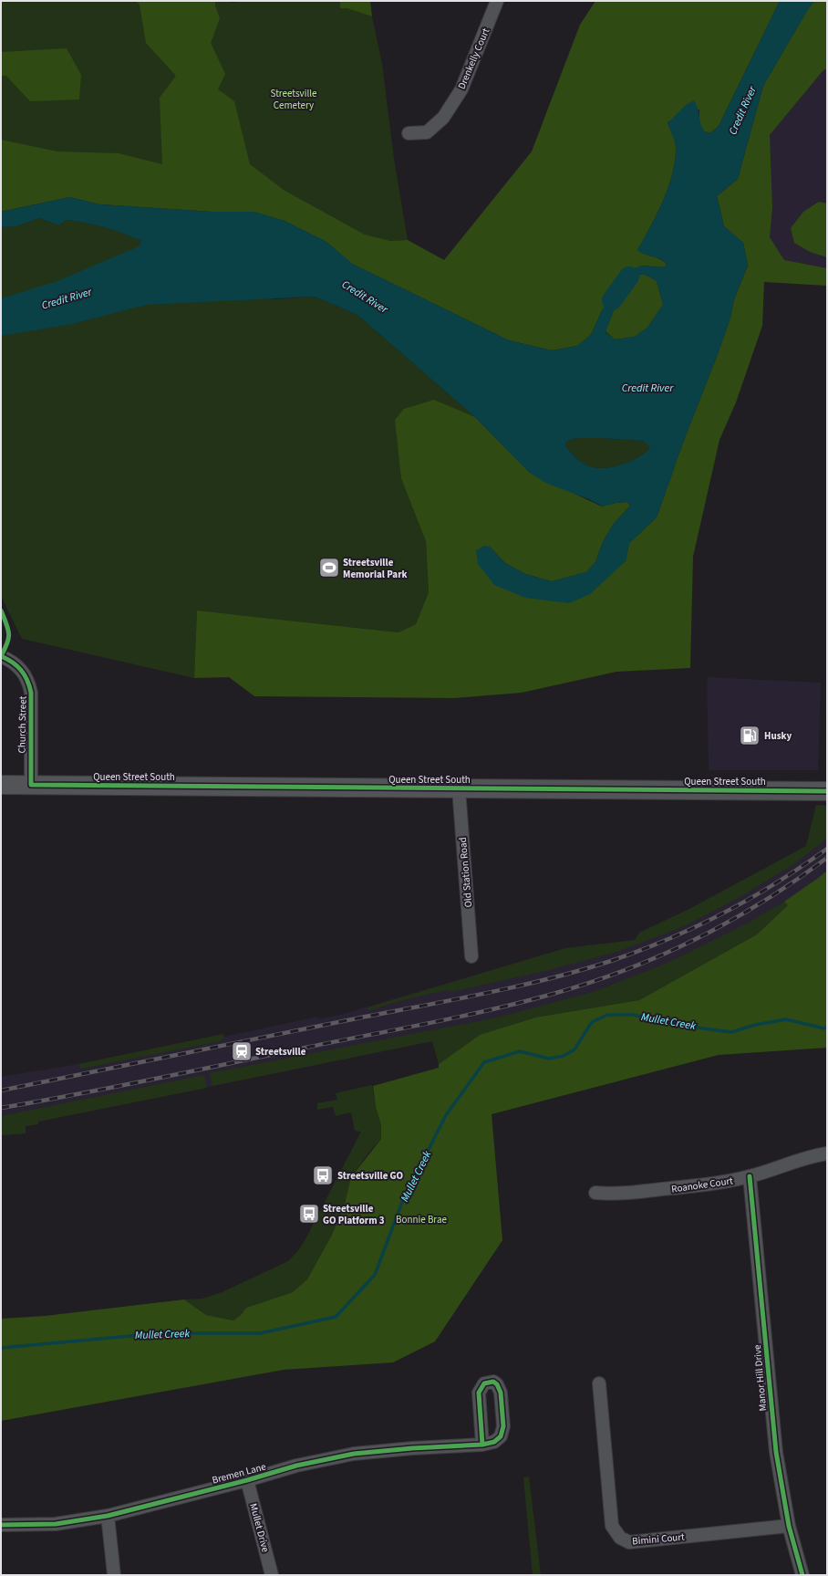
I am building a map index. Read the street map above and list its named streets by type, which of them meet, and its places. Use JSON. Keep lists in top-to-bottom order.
{
  "streets": {
    "main road": ["Queen Street South"],
    "street": [
      "Drenkelly Court",
      "Church Street",
      "Old Station Road",
      "Roanoke Court",
      "Manor Hill Drive",
      "Bremen Lane",
      "Mullet Drive",
      "Bimini Court"
    ]
  },
  "crossings": [
    ["Church Street", "Queen Street South"],
    ["Queen Street South", "Old Station Road"],
    ["Roanoke Court", "Manor Hill Drive"],
    ["Manor Hill Drive", "Bimini Court"],
    ["Bremen Lane", "Mullet Drive"]
  ],
  "water": ["Credit River", "Mullet Creek"],
  "parks": ["Streetsville Cemetery", "Bonnie Brae"],
  "places": {
    "sports": ["Streetsville Memorial Park"],
    "fuel station": ["Husky"],
    "station": ["Streetsville"],
    "bus stop": ["Streetsville GO", "Streetsville GO Platform 3"]
  }
}
